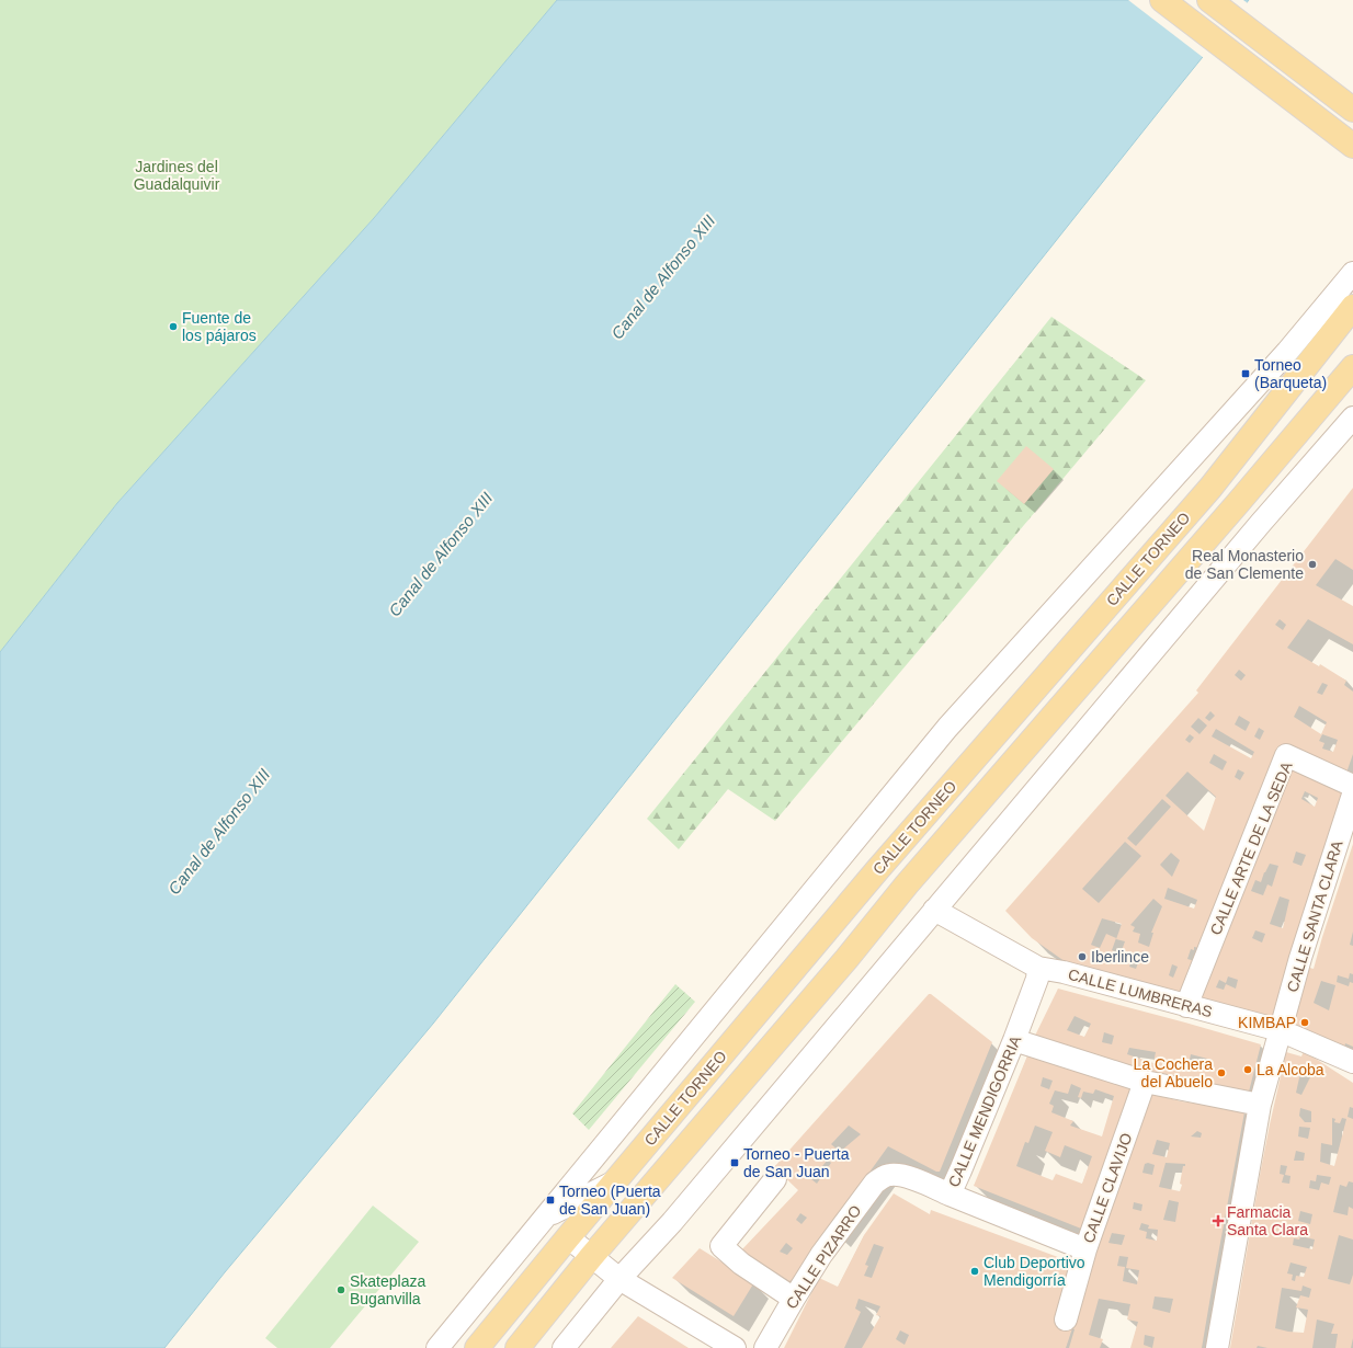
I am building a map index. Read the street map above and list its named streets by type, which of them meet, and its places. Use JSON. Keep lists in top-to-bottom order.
{
  "streets": {
    "main road": ["CALLE TORNEO"],
    "street": [
      "CALLE ARTE DE LA SEDA",
      "CALLE SANTA CLARA",
      "CALLE LUMBRERAS",
      "CALLE MENDIGORRIA",
      "CALLE CLAVIJO",
      "CALLE PIZARRO"
    ]
  },
  "crossings": [
    ["CALLE ARTE DE LA SEDA", "CALLE LUMBRERAS"],
    ["CALLE SANTA CLARA", "CALLE LUMBRERAS"],
    ["CALLE LUMBRERAS", "CALLE MENDIGORRIA"],
    ["CALLE MENDIGORRIA", "CALLE PIZARRO"]
  ],
  "water": ["Canal de Alfonso XIII"],
  "parks": ["Jardines del Guadalquivir"],
  "places": {
    "other": [
      "Fuente de los pájaros",
      "Real Monasterio de San Clemente",
      "Iberlince",
      "KIMBAP",
      "La Alcoba",
      "La Cochera del Abuelo",
      "Club Deportivo Mendigorría",
      "Skateplaza Buganvilla"
    ],
    "transit": ["Torneo (Barqueta)", "Torneo - Puerta de San Juan", "Torneo (Puerta de San Juan)"],
    "health": ["Farmacia Santa Clara"]
  }
}
